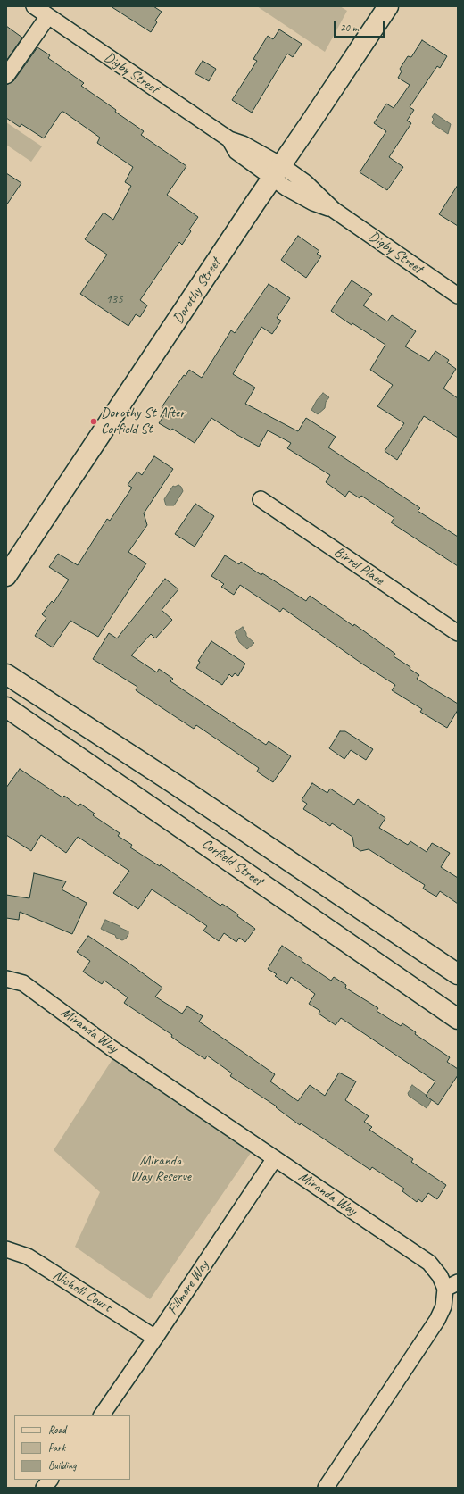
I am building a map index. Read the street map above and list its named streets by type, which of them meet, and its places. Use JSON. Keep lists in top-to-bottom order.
{
  "streets": {
    "main road": ["Dorothy Street", "Corfield Street"],
    "street": [
      "Digby Street",
      "Birrel Place",
      "Miranda Way",
      "Fillmore Way",
      "Nicholli Court"
    ]
  },
  "crossings": [
    ["Digby Street", "Dorothy Street"],
    ["Miranda Way", "Fillmore Way"],
    ["Fillmore Way", "Nicholli Court"]
  ],
  "parks": ["Miranda Way Reserve"],
  "places": ["Dorothy St After Corfield St"],
  "house_numbers": ["135"],
  "legend": ["Road", "Park", "Building"],
  "scale_bar": "20 m"
}
